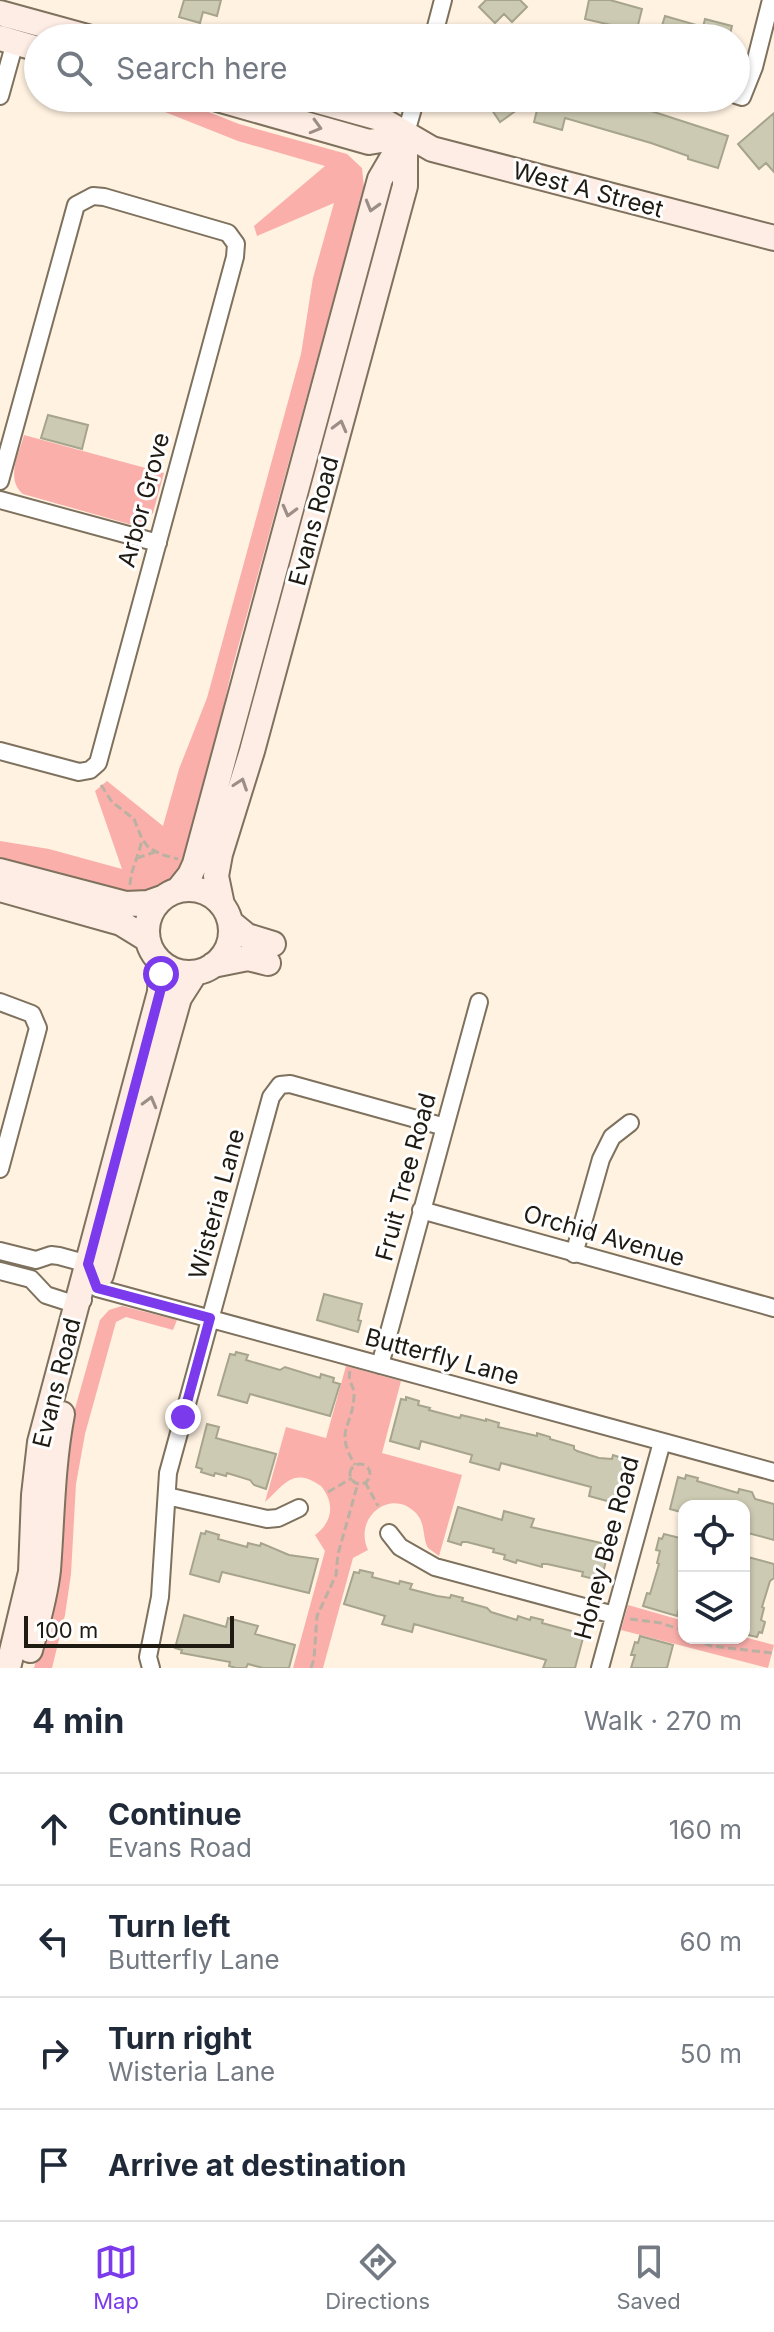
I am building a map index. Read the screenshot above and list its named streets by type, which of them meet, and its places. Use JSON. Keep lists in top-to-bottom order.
{
  "streets": {
    "street": [
      "West A Street",
      "Arbor Grove",
      "Evans Road",
      "Fruit Tree Road",
      "Wisteria Lane",
      "Orchid Avenue",
      "Butterfly Lane",
      "Honey Bee Road"
    ]
  },
  "crossings": [
    ["West A Street", "Evans Road"],
    ["Evans Road", "Butterfly Lane"],
    ["Fruit Tree Road", "Wisteria Lane"],
    ["Fruit Tree Road", "Orchid Avenue"],
    ["Fruit Tree Road", "Butterfly Lane"],
    ["Wisteria Lane", "Butterfly Lane"],
    ["Butterfly Lane", "Honey Bee Road"]
  ],
  "scale_bar": "100 m",
  "page": {
    "search": "Search here",
    "scale": "100 m",
    "heading": ["4 min", "Walk · 270 m"],
    "list": [
      ["Continue", "Evans Road", "160 m"],
      ["Turn left", "Butterfly Lane", "60 m"],
      ["Turn right", "Wisteria Lane", "50 m"],
      "Arrive at destination"
    ],
    "nav": ["Map", "Directions", "Saved"]
  }
}
